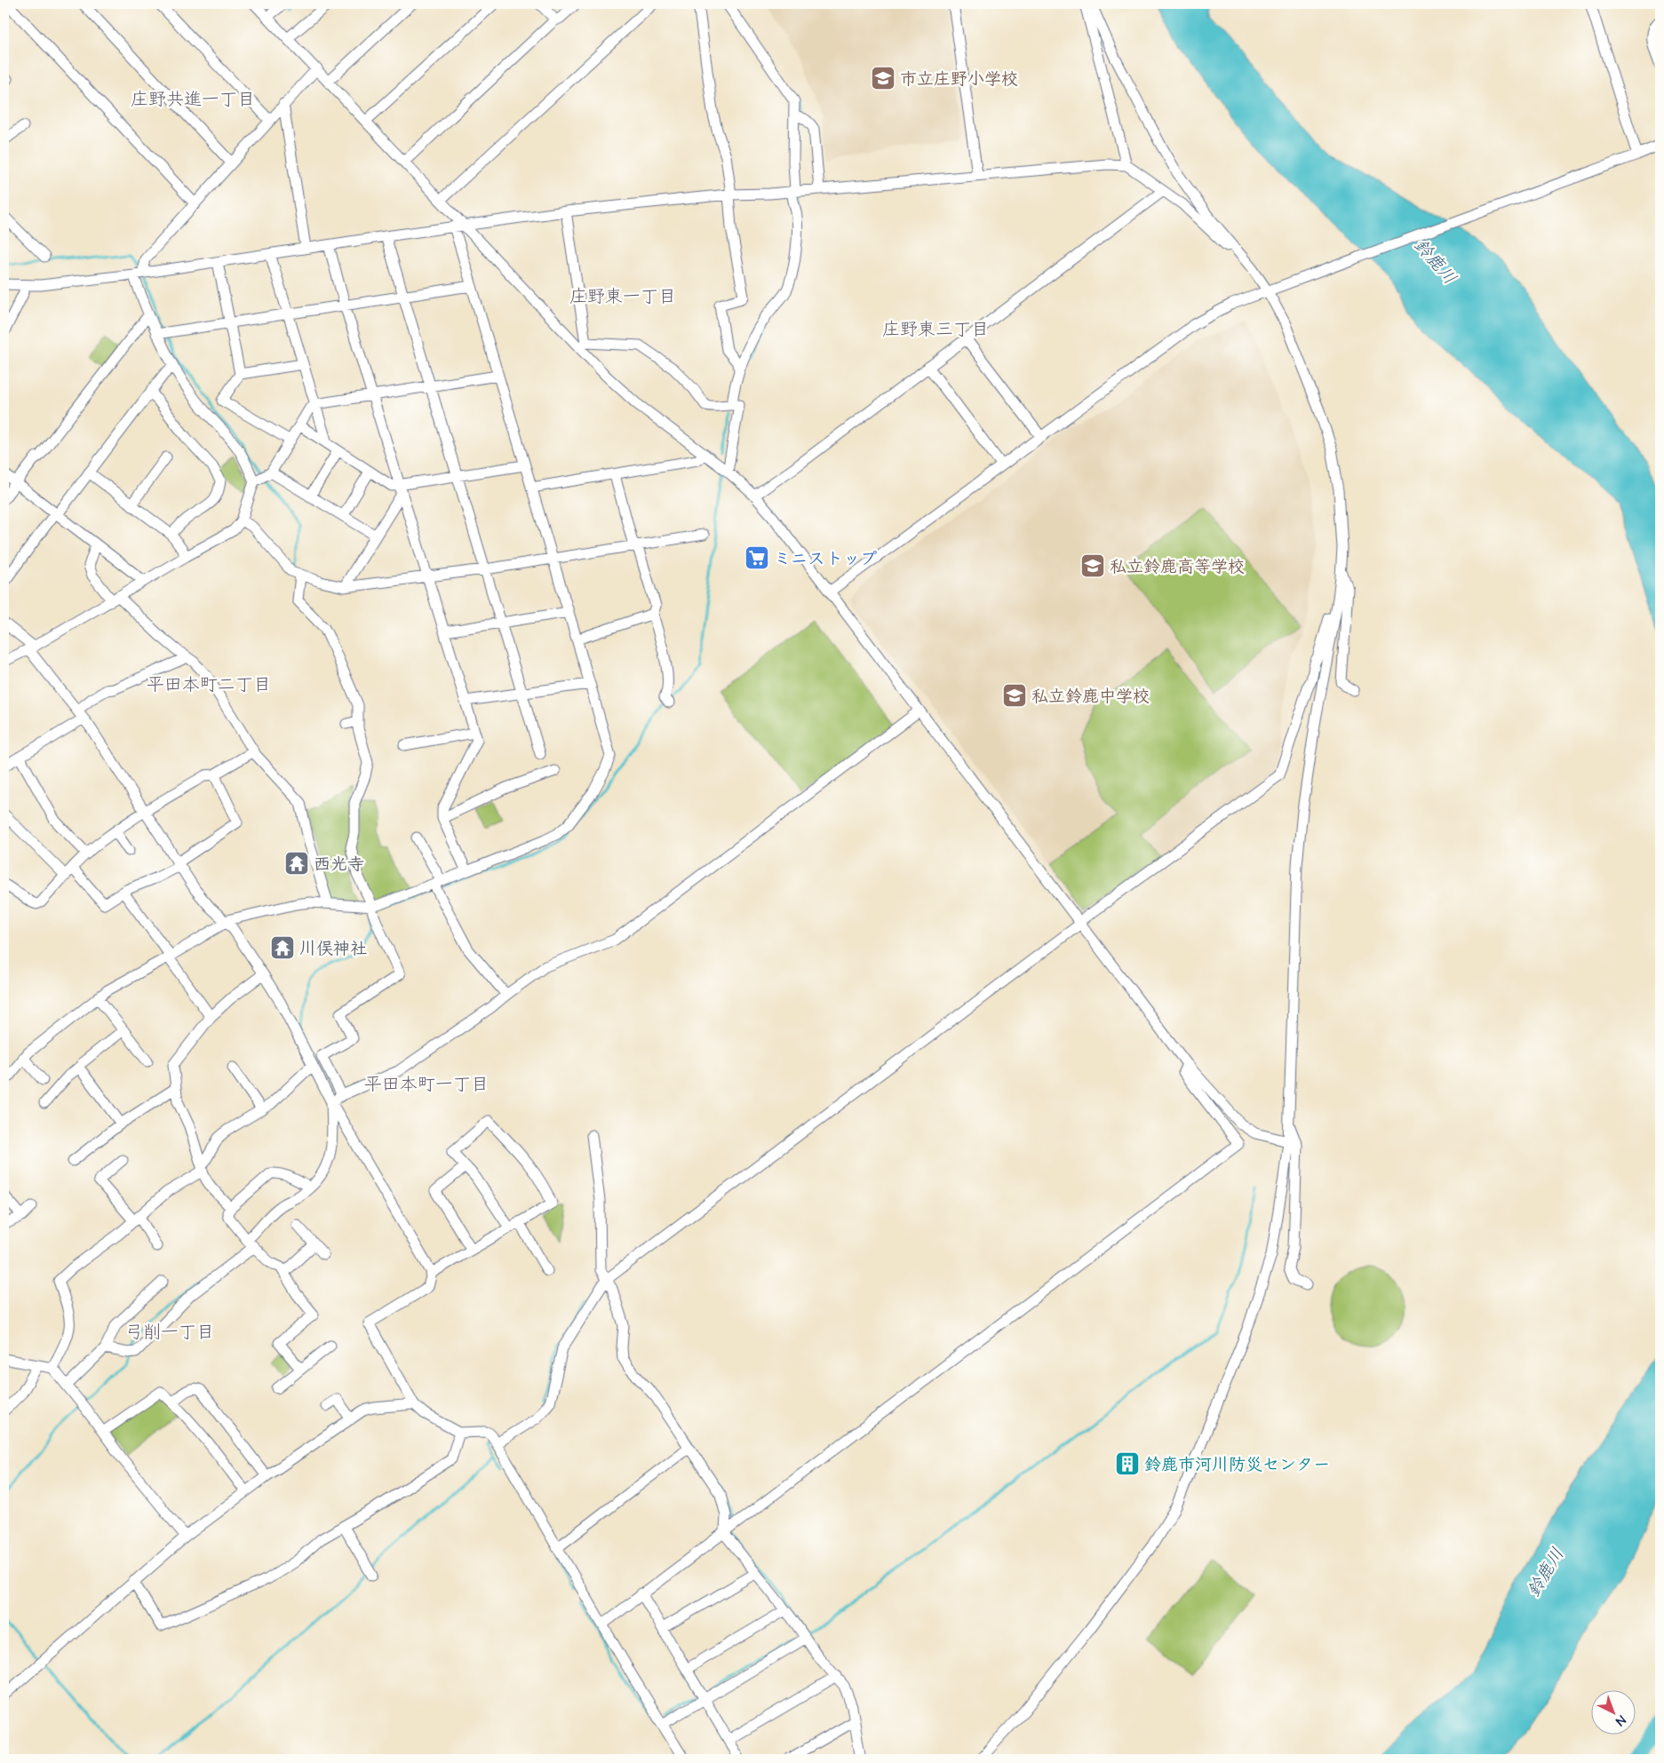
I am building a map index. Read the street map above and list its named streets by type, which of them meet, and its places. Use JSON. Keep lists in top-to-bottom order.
{
  "districts": [
    "庄野共進一丁目",
    "庄野東一丁目",
    "庄野東三丁目",
    "平田本町二丁目",
    "平田本町一丁目",
    "弓削一丁目"
  ],
  "water": ["鈴鹿川"],
  "places": {
    "school or university": ["市立庄野小学校", "私立鈴鹿高等学校", "私立鈴鹿中学校"],
    "supermarket": ["ミニストップ"],
    "temple": ["西光寺", "川俣神社"],
    "building": ["鈴鹿市河川防災センター"]
  },
  "north": "bottom right"
}
